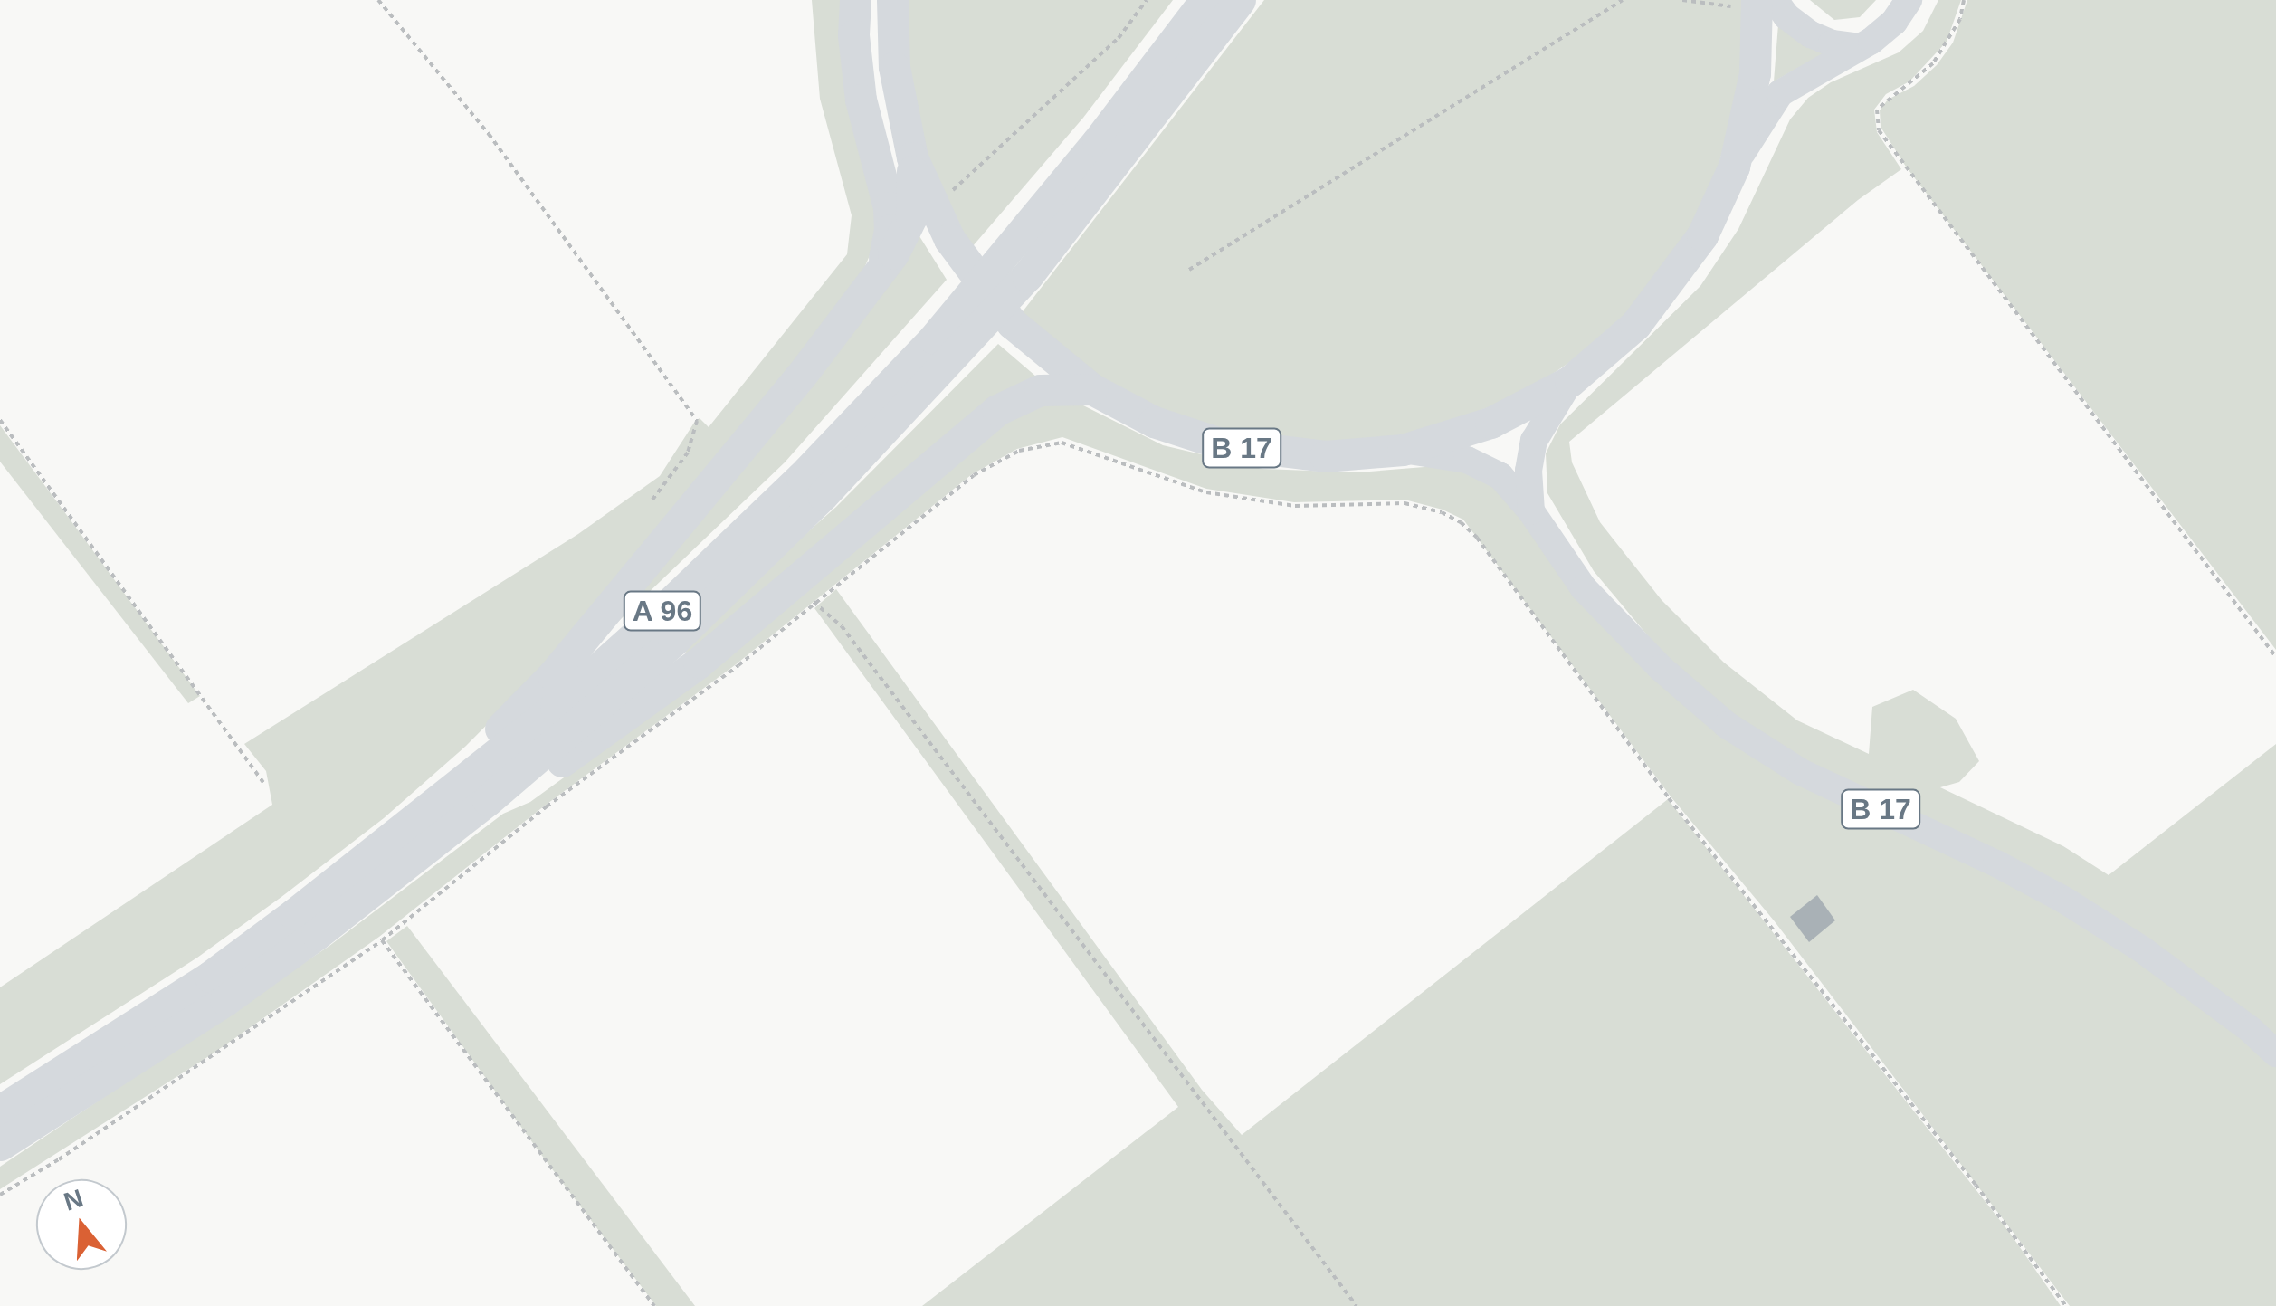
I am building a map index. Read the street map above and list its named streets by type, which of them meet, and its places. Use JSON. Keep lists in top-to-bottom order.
{
  "streets": {
    "highway": ["B 17", "A 96"]
  },
  "north": "top"
}
